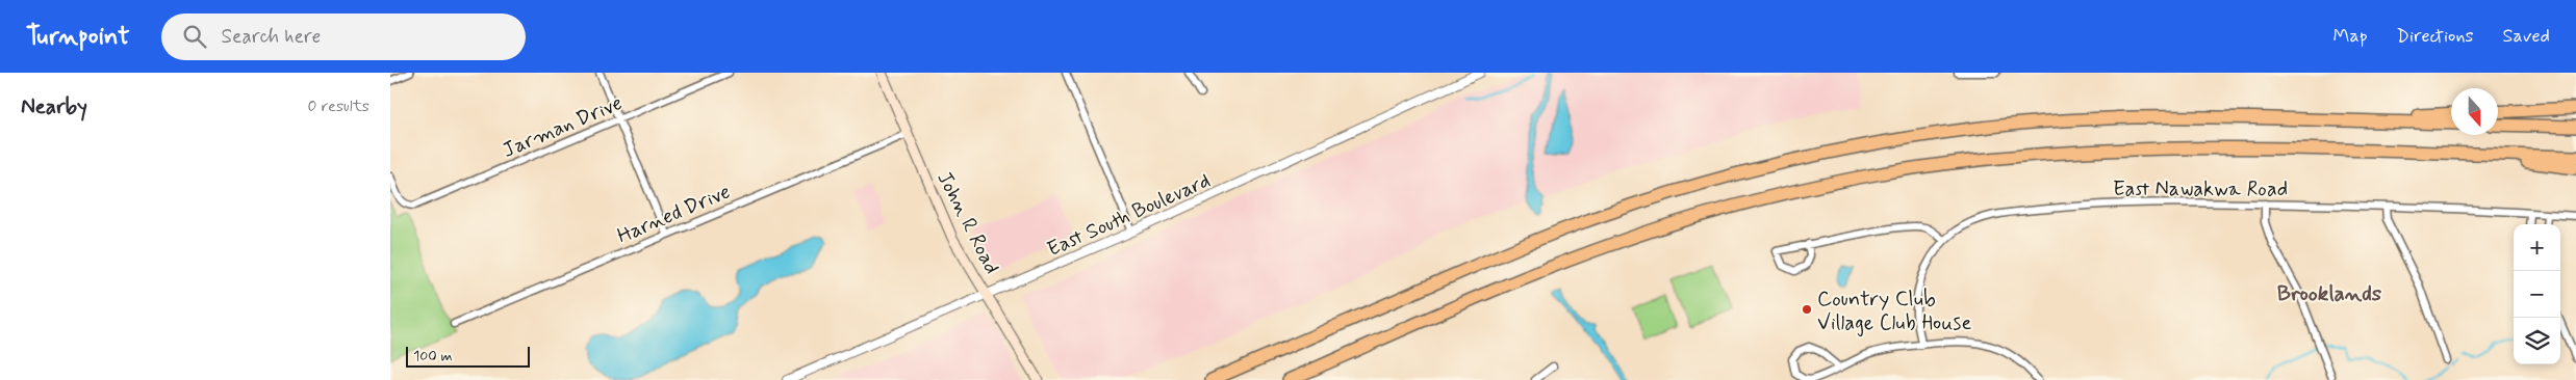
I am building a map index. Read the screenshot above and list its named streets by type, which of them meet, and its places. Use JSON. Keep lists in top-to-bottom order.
{
  "streets": {
    "main road": ["John R Road"],
    "street": [
      "Jarman Drive",
      "East Nawakwa Road",
      "Harned Drive",
      "East South Boulevard"
    ]
  },
  "crossings": [
    ["Harned Drive", "John R Road"],
    ["East South Boulevard", "John R Road"]
  ],
  "districts": ["Brooklands"],
  "places": ["Country Club Village Club House"],
  "scale_bar": "100 m",
  "north": "bottom",
  "page": {
    "header": "Turnpoint",
    "search": "Search here",
    "nav": ["Map", "Directions", "Saved"],
    "heading": ["Nearby", "0 results"],
    "map_buttons": ["+", "−"],
    "scale": "100 m"
  }
}
